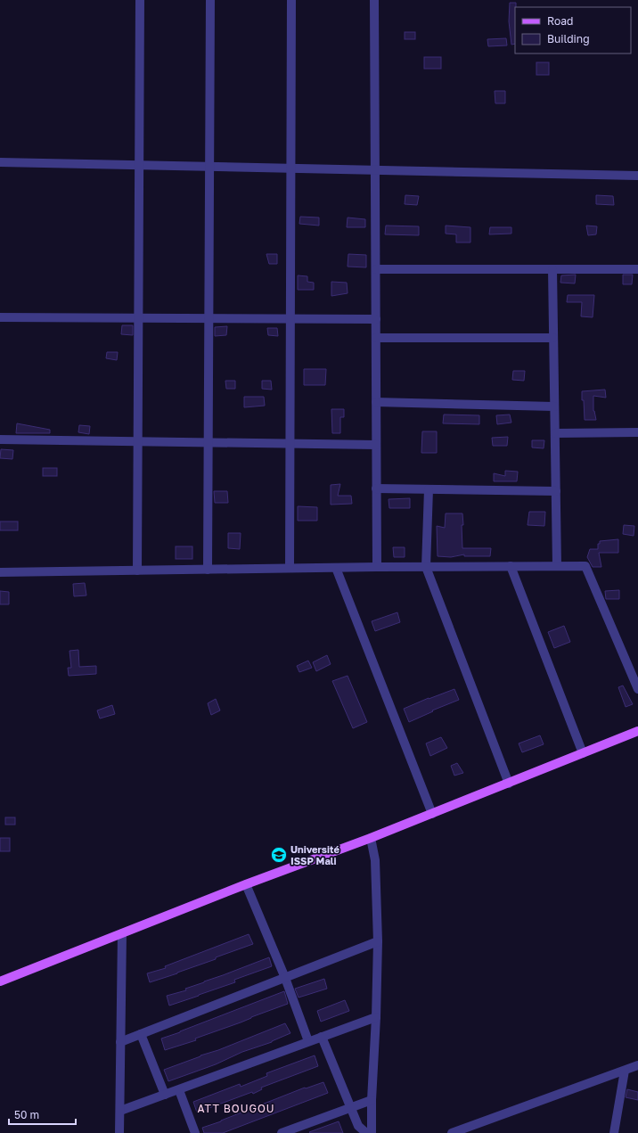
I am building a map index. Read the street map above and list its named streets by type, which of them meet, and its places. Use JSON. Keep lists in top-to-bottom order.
{
  "districts": ["ATT BOUGOU"],
  "places": {
    "school or university": ["Université ISSP Mali"]
  },
  "legend": ["Road", "Building"],
  "scale_bar": "50 m"
}
